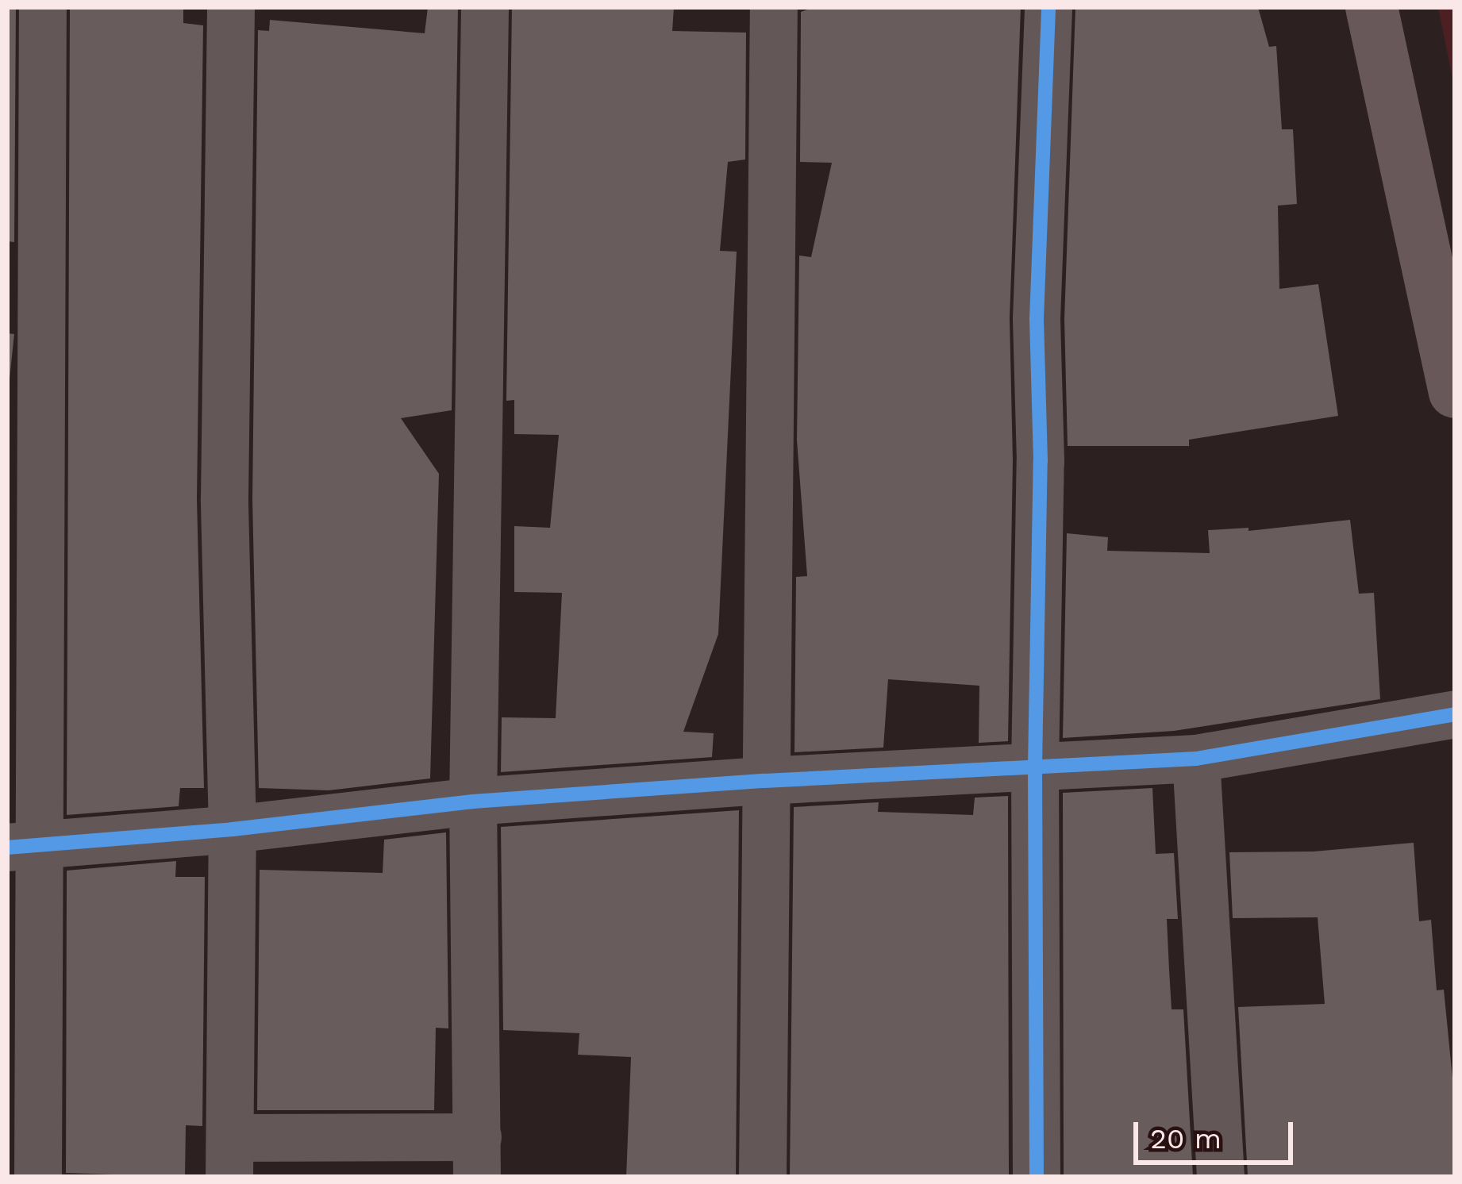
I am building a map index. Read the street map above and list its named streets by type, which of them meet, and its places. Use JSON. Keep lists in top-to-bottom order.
{
  "scale_bar": "20 m"
}
